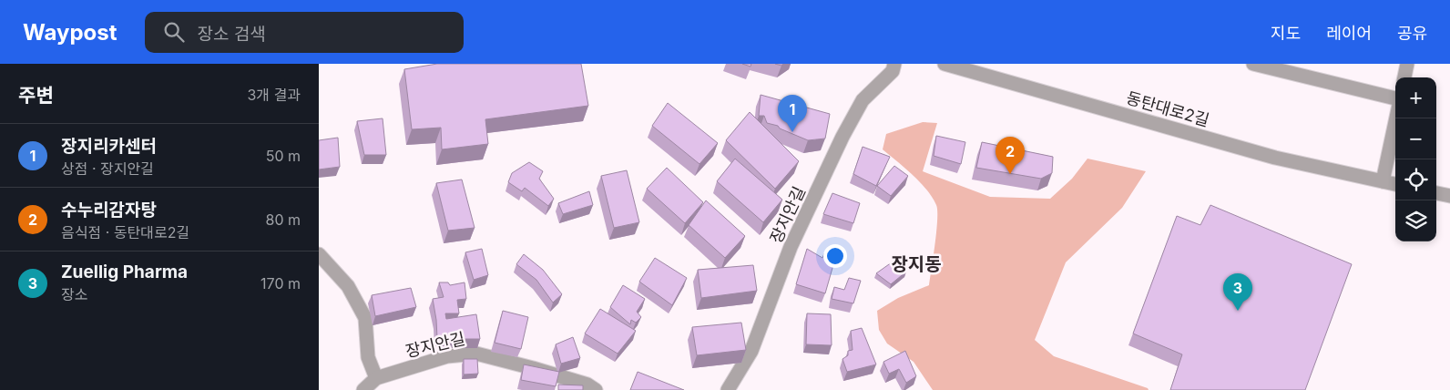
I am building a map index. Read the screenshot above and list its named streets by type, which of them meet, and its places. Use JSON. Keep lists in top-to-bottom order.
{
  "streets": {
    "street": ["동탄대로2길", "장지안길"]
  },
  "districts": ["장지동"],
  "page": {
    "header": "Waypost",
    "search": "장소 검색",
    "nav": ["지도", "레이어", "공유"],
    "heading": ["주변", "3개 결과"],
    "map_buttons": ["+", "−"],
    "pins": ["1", "2", "3"],
    "list": [
      {
        "mark": "1",
        "name": "장지리카센터",
        "note": "상점 · 장지안길",
        "value": "50 m"
      },
      {
        "mark": "2",
        "name": "수누리감자탕",
        "note": "음식점 · 동탄대로2길",
        "value": "80 m"
      },
      {
        "mark": "3",
        "name": "Zuellig Pharma",
        "note": "장소",
        "value": "170 m"
      }
    ]
  }
}
